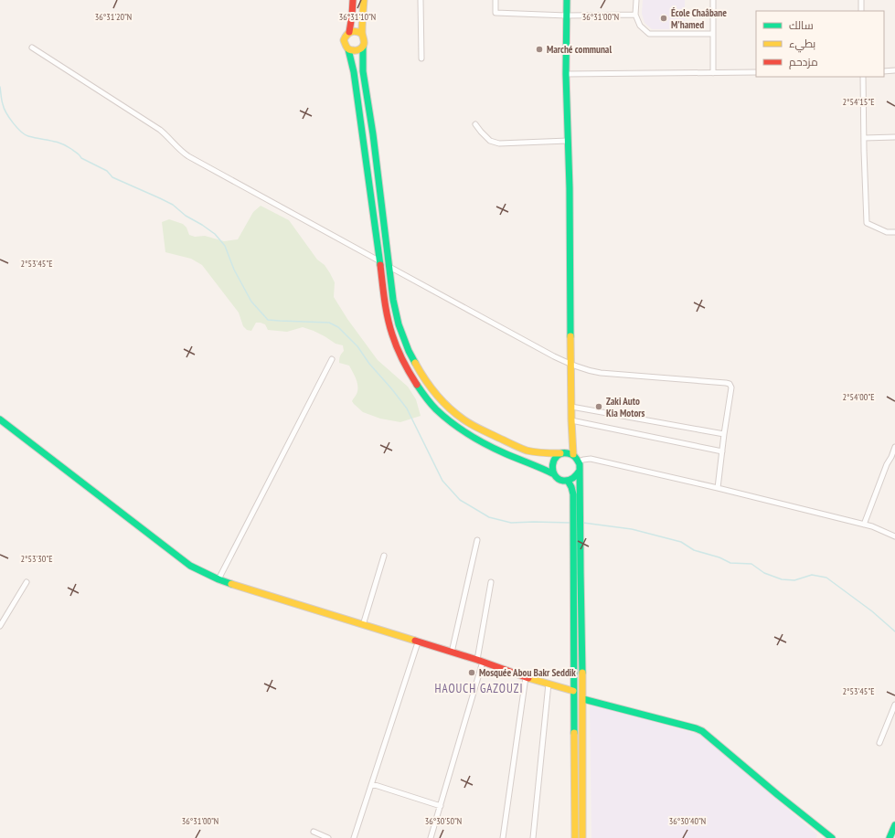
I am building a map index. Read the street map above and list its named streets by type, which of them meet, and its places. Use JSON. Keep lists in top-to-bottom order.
{
  "districts": ["HAOUCH GAZOUZI"],
  "places": [
    "École Chaâbane M'hamed",
    "Marché communal",
    "Zaki Auto Kia Motors",
    "Mosquée Abou Bakr Seddik"
  ],
  "legend": ["سالك", "بطيء", "مزدحم"],
  "coordinates": [
    "36°31'20\"N",
    "36°31'00\"N",
    "36°31'10\"N",
    "2°54'15\"E",
    "2°53'45\"E",
    "2°54'00\"E",
    "2°53'30\"E",
    "36°30'50\"N",
    "36°30'40\"N"
  ]
}
